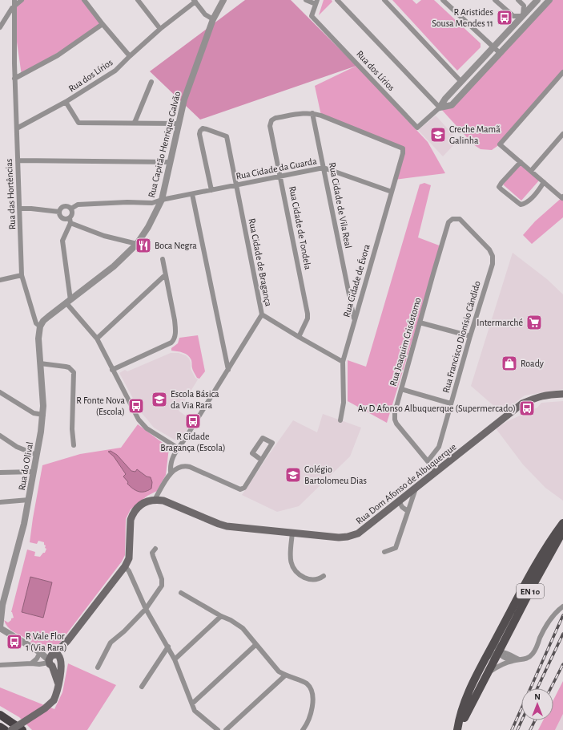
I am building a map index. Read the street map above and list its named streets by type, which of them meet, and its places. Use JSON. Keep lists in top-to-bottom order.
{
  "streets": {
    "main road": ["Rua Dom Afonso de Albuquerque", "EN 10"],
    "street": [
      "Rua dos Lírios",
      "Rua Capitão Henrique Galvão",
      "Rua Cidade da Guarda",
      "Rua das Hortências",
      "Rua Cidade de Vila Real",
      "Rua Cidade de Tondela",
      "Rua Cidade de Bragança",
      "Rua Cidade de Évora",
      "Rua Francisco Dionísio Cândido",
      "Rua Joaquim Crisóstomo",
      "Rua do Olival"
    ]
  },
  "crossings": [
    ["Rua dos Lírios", "Rua das Hortências"],
    ["Rua Capitão Henrique Galvão", "Rua Cidade da Guarda"],
    ["Rua Capitão Henrique Galvão", "Rua das Hortências"],
    ["Rua Capitão Henrique Galvão", "Rua do Olival"],
    ["Rua Cidade da Guarda", "Rua Cidade de Vila Real"],
    ["Rua Cidade da Guarda", "Rua Cidade de Tondela"],
    ["Rua Cidade da Guarda", "Rua Cidade de Bragança"],
    ["Rua Cidade da Guarda", "Rua Cidade de Évora"],
    ["Rua das Hortências", "Rua do Olival"],
    ["Rua Cidade de Vila Real", "Rua Cidade de Tondela"],
    ["Rua Cidade de Vila Real", "Rua Cidade de Évora"],
    ["Rua Cidade de Tondela", "Rua Cidade de Évora"],
    ["Rua Francisco Dionísio Cândido", "Rua Joaquim Crisóstomo"]
  ],
  "places": {
    "bus stop": [
      "R Aristides Sousa Mendes 11",
      "R Fonte Nova (Escola)",
      "Av D Afonso Albuquerque (Supermercado)",
      "R Cidade Bragança (Escola)",
      "R Vale Flor 1 (Via Rara)"
    ],
    "school or university": ["Creche Mamã Galinha", "Escola Básica da Via Rara", "Colégio Bartolomeu Dias"],
    "restaurant": ["Boca Negra"],
    "supermarket": ["Intermarché"],
    "shop": ["Roady"]
  },
  "north": "top"
}
